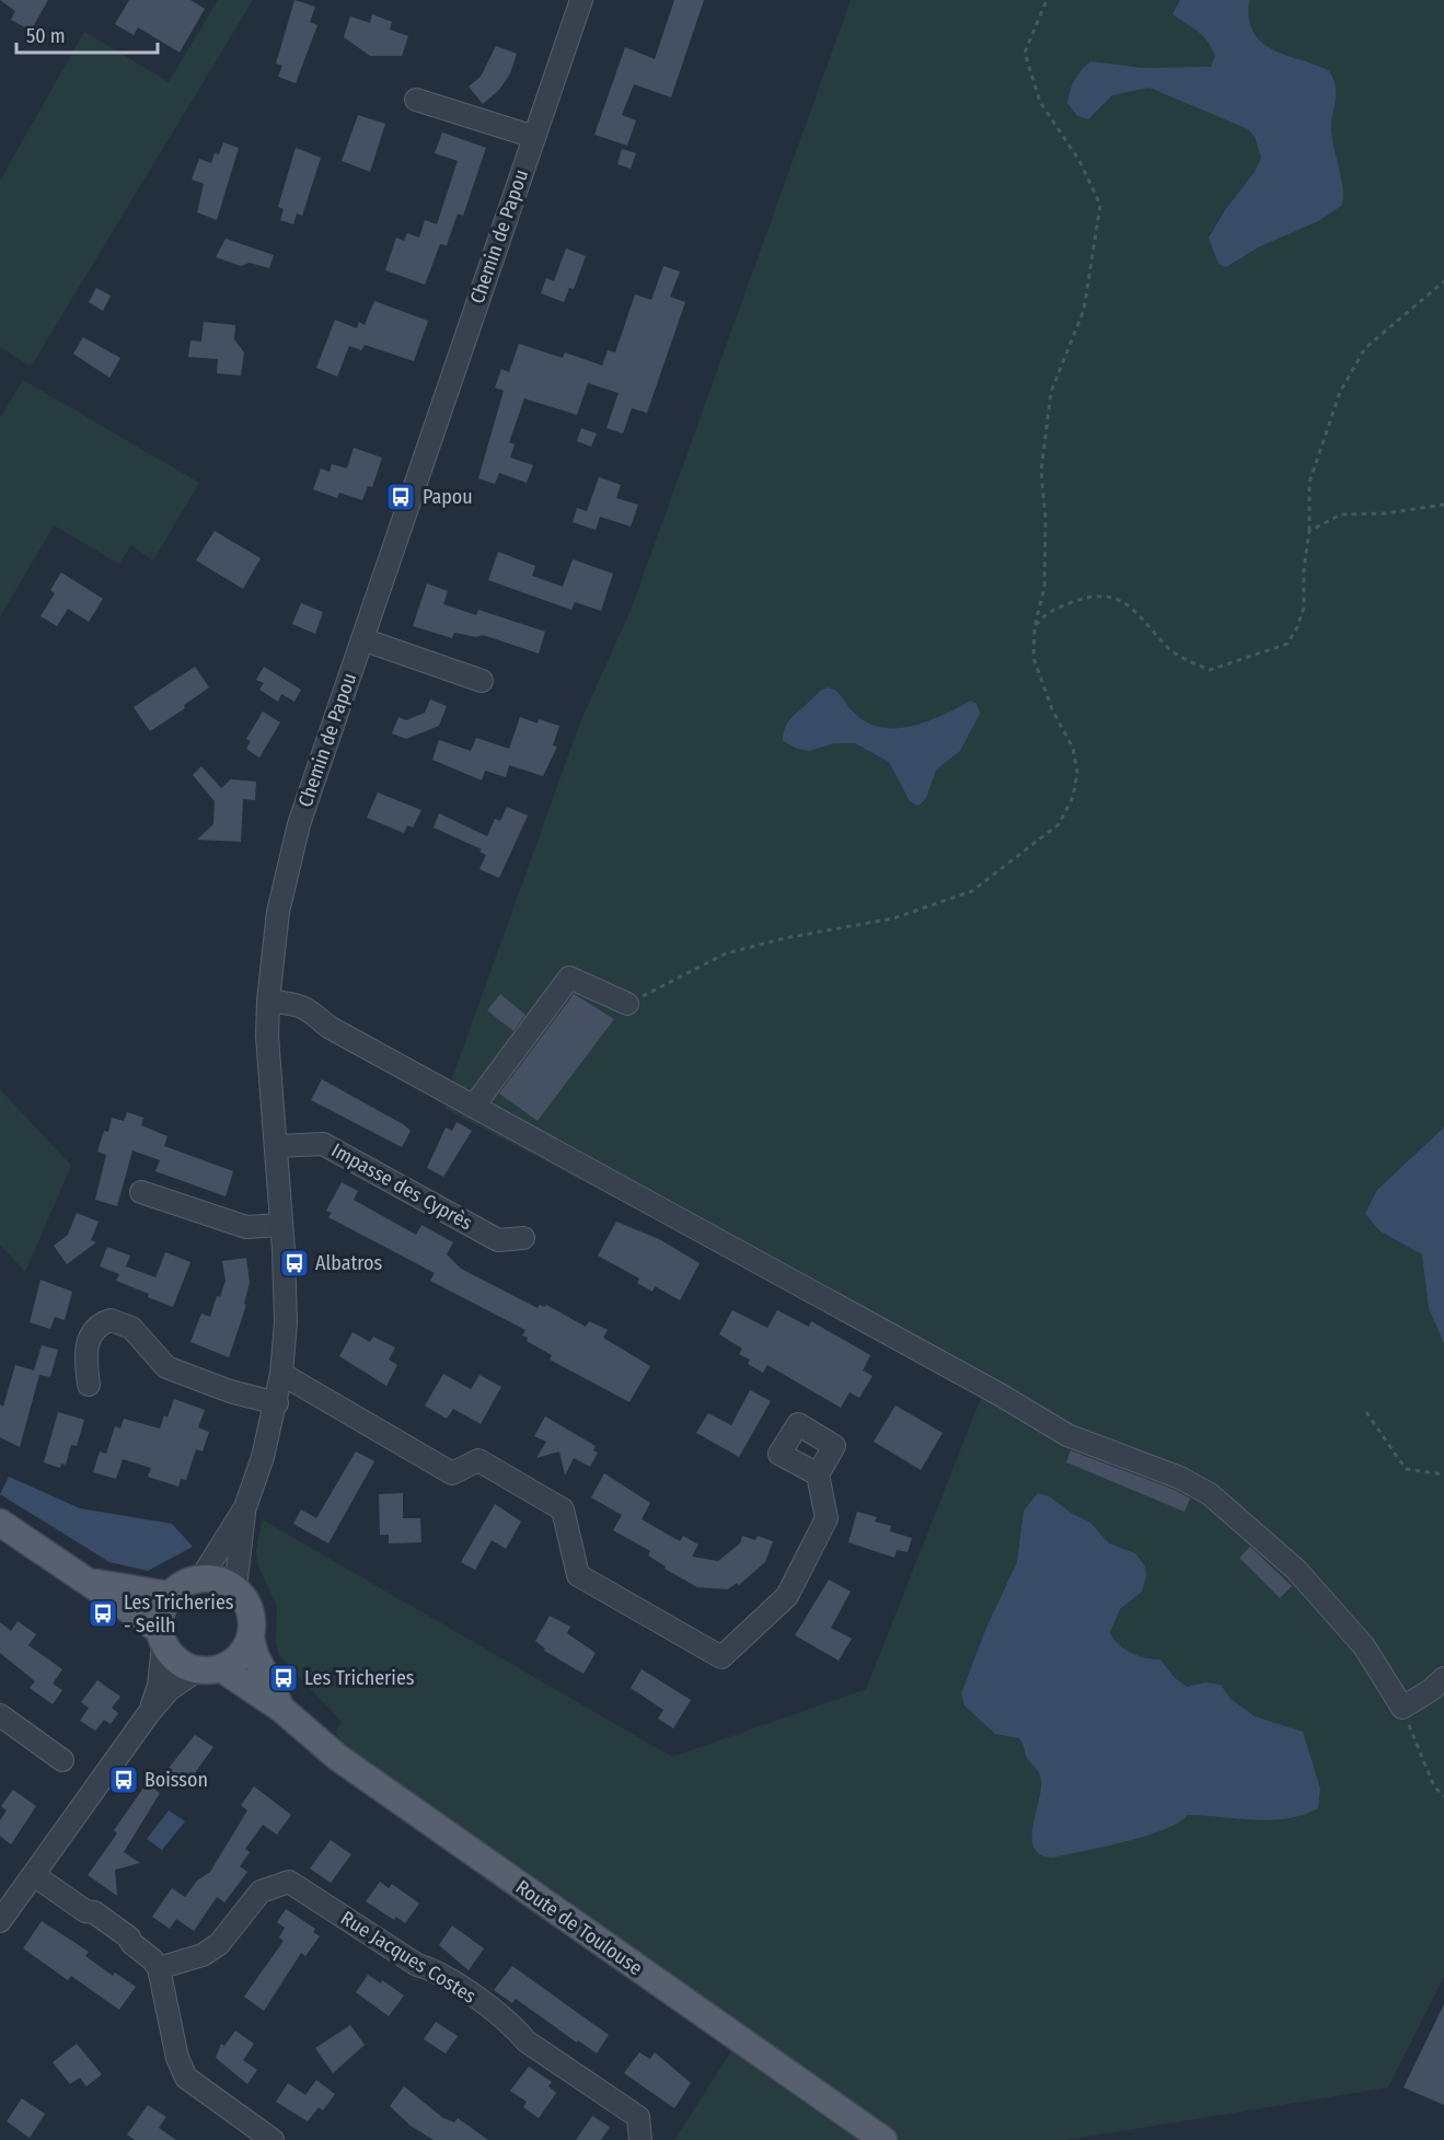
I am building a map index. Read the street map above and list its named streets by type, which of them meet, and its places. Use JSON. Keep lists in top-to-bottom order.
{
  "streets": {
    "main road": ["Route de Toulouse"],
    "street": ["Chemin de Papou", "Impasse des Cyprès", "Rue Jacques Costes"]
  },
  "crossings": [
    ["Chemin de Papou", "Impasse des Cyprès"],
    ["Chemin de Papou", "Route de Toulouse"]
  ],
  "places": {
    "bus stop": [
      "Papou",
      "Albatros",
      "Les Tricheries - Seilh",
      "Les Tricheries",
      "Boisson"
    ]
  },
  "scale_bar": "50 m"
}
